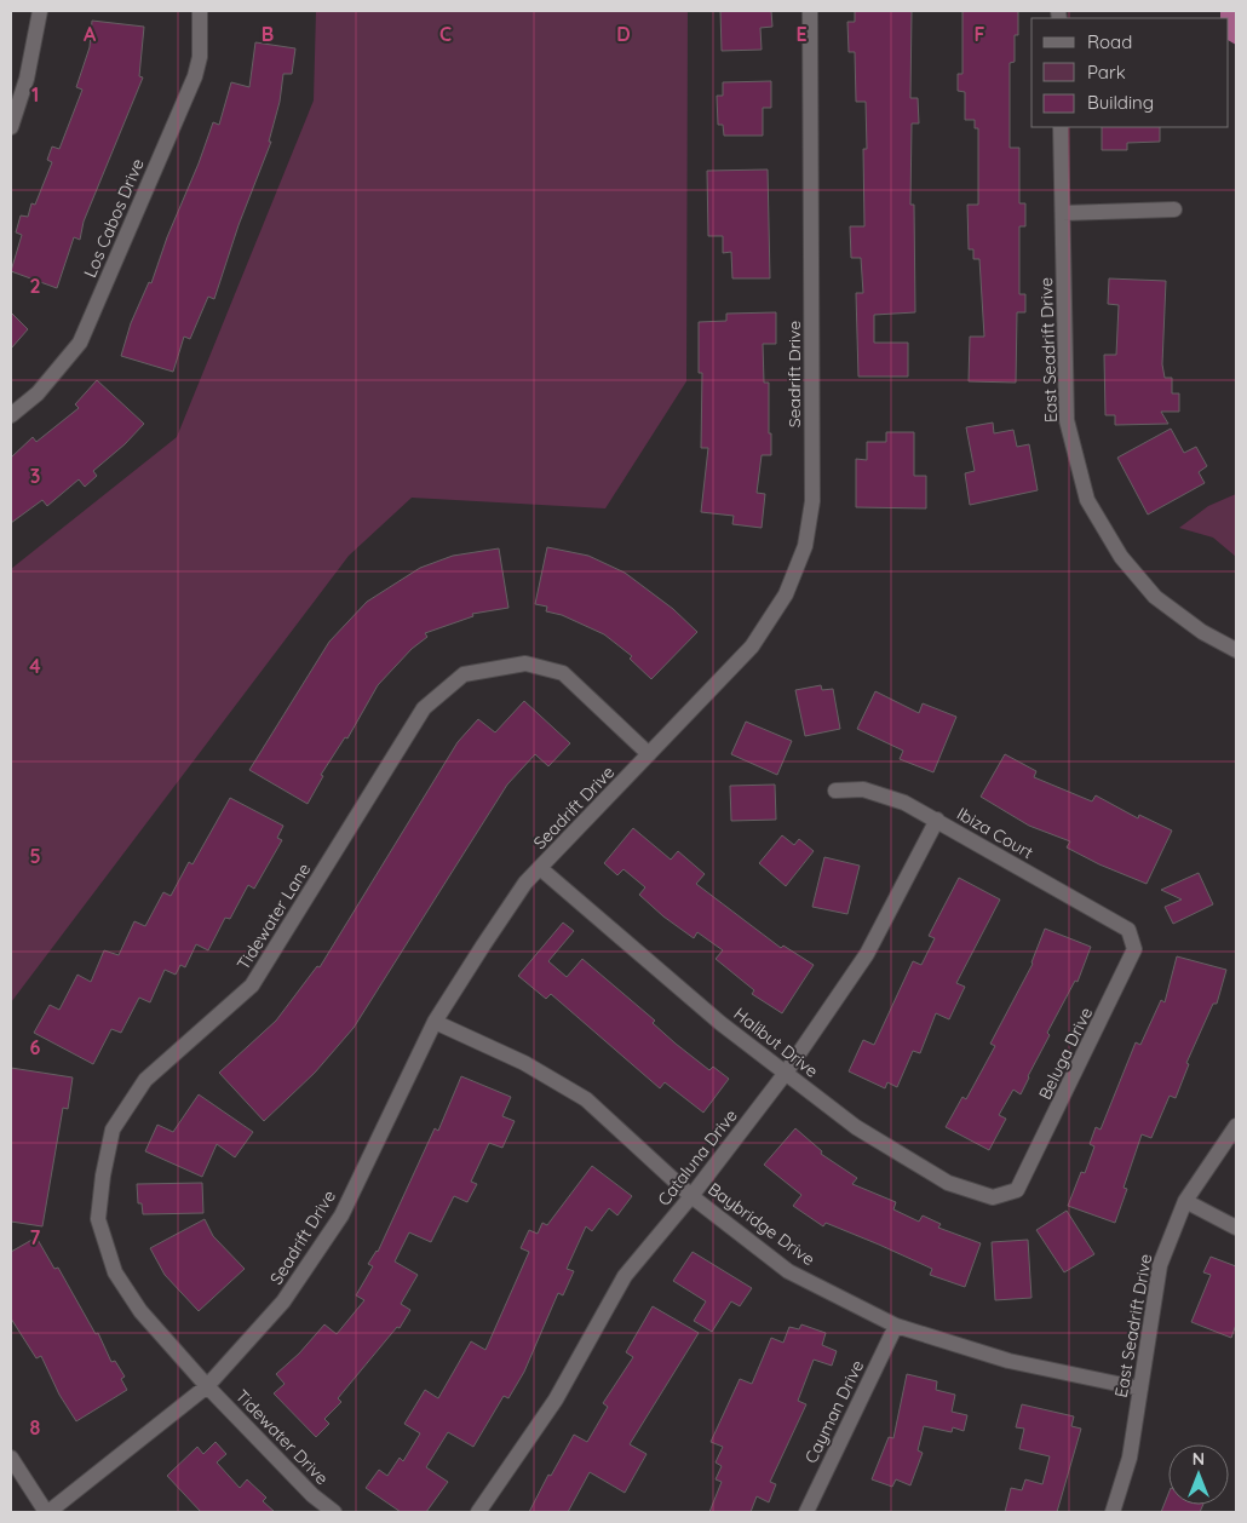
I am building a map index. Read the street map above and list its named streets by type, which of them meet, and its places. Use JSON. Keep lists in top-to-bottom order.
{
  "streets": {
    "street": [
      "Los Cabos Drive",
      "East Seadrift Drive",
      "Seadrift Drive",
      "Ibiza Court",
      "Tidewater Lane",
      "Halibut Drive",
      "Beluga Drive",
      "Cataluna Drive",
      "Baybridge Drive",
      "Cayman Drive",
      "Tidewater Drive"
    ]
  },
  "crossings": [
    ["East Seadrift Drive", "Baybridge Drive"],
    ["Seadrift Drive", "Tidewater Lane"],
    ["Seadrift Drive", "Halibut Drive"],
    ["Seadrift Drive", "Baybridge Drive"],
    ["Seadrift Drive", "Tidewater Drive"],
    ["Ibiza Court", "Beluga Drive"],
    ["Ibiza Court", "Cataluna Drive"],
    ["Tidewater Lane", "Tidewater Drive"],
    ["Halibut Drive", "Beluga Drive"],
    ["Halibut Drive", "Cataluna Drive"],
    ["Cataluna Drive", "Baybridge Drive"],
    ["Baybridge Drive", "Cayman Drive"]
  ],
  "legend": ["Road", "Park", "Building"],
  "north": "top",
  "grid": {
    "columns": [
      "A",
      "B",
      "C",
      "D",
      "E",
      "F"
    ],
    "rows": [
      "1",
      "2",
      "3",
      "4",
      "5",
      "6",
      "7",
      "8"
    ]
  }
}
